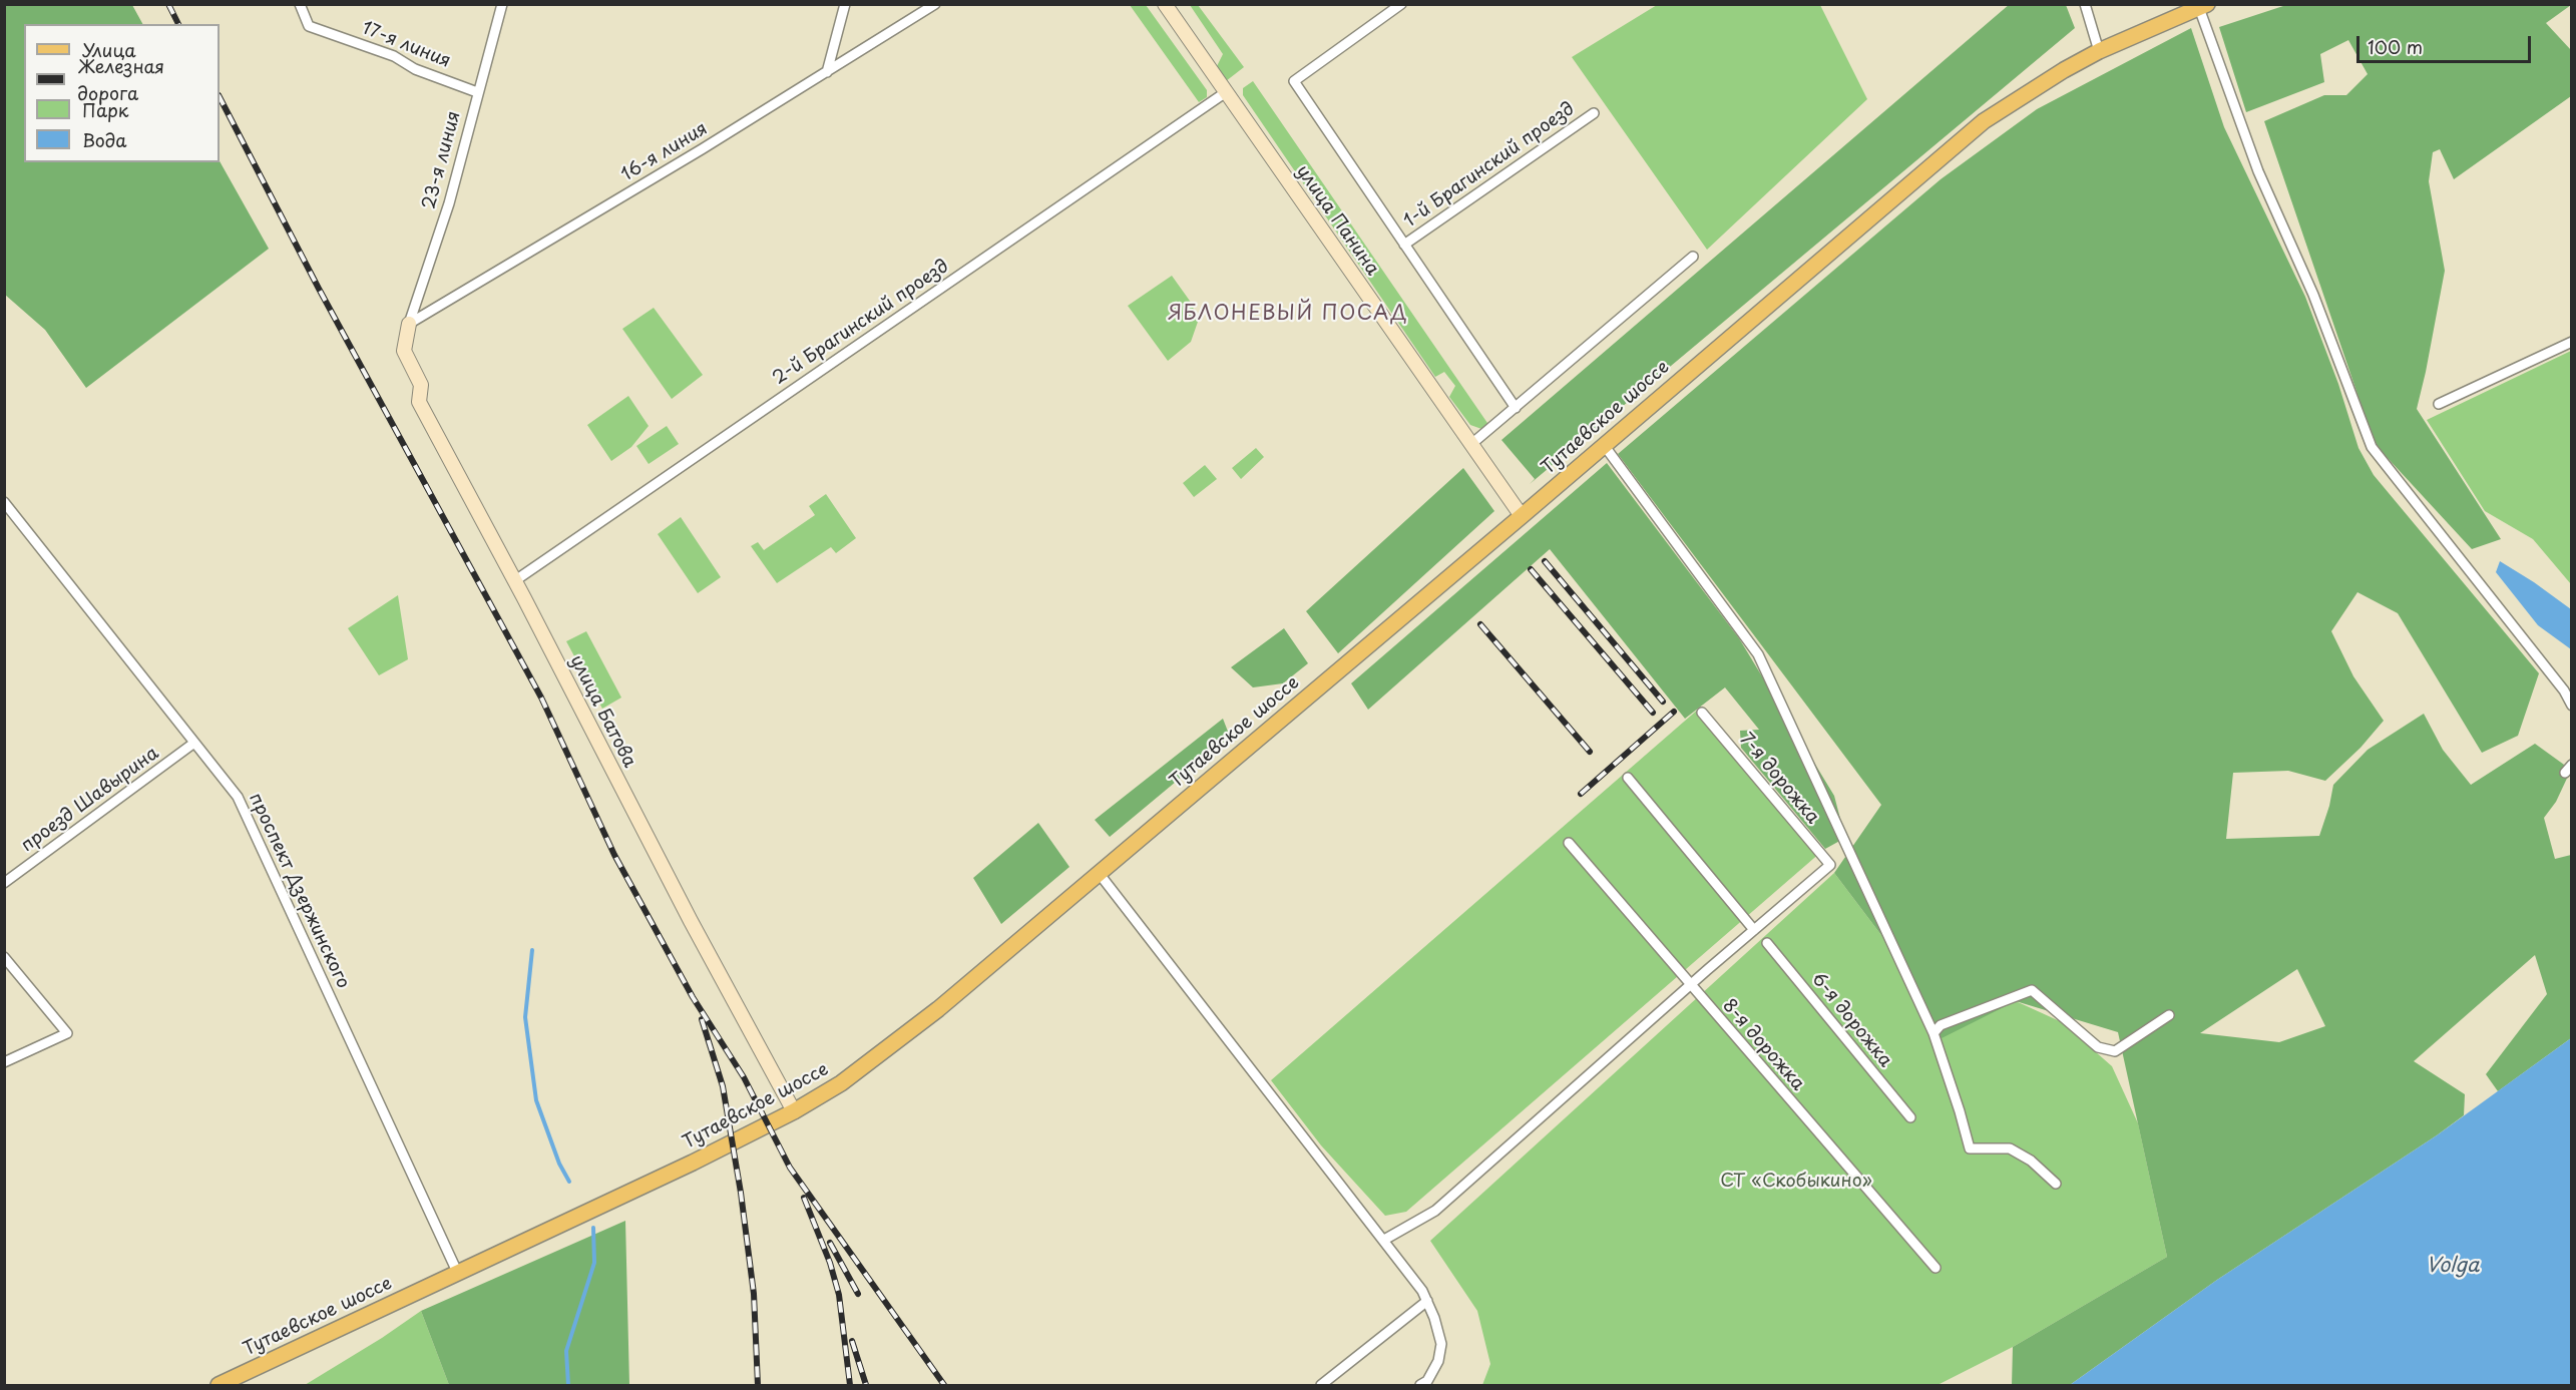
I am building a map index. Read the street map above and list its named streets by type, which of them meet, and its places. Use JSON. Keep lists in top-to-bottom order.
{
  "streets": {
    "main road": ["Тутаевское шоссе"],
    "street": [
      "17-я линия",
      "16-я линия",
      "23-я линия",
      "1-й Брагинский проезд",
      "улица Панина",
      "2-й Брагинский проезд",
      "улица Батова",
      "7-я дорожка",
      "проезд Шавырина",
      "проспект Дзержинского",
      "6-я дорожка",
      "8-я дорожка"
    ]
  },
  "crossings": [
    ["17-я линия", "23-я линия"],
    ["16-я линия", "23-я линия"],
    ["16-я линия", "улица Батова"],
    ["23-я линия", "улица Батова"],
    ["улица Панина", "2-й Брагинский проезд"],
    ["улица Панина", "Тутаевское шоссе"],
    ["2-й Брагинский проезд", "улица Батова"],
    ["Тутаевское шоссе", "улица Батова"],
    ["Тутаевское шоссе", "проспект Дзержинского"],
    ["проезд Шавырина", "проспект Дзержинского"]
  ],
  "districts": ["ЯБЛОНЕВЫЙ ПОСАД"],
  "water": ["Volga"],
  "parks": ["СТ «Скобыкино»"],
  "legend": [
    "Улица",
    "Железная дорога",
    "Парк",
    "Вода"
  ],
  "scale_bar": "100 m"
}
